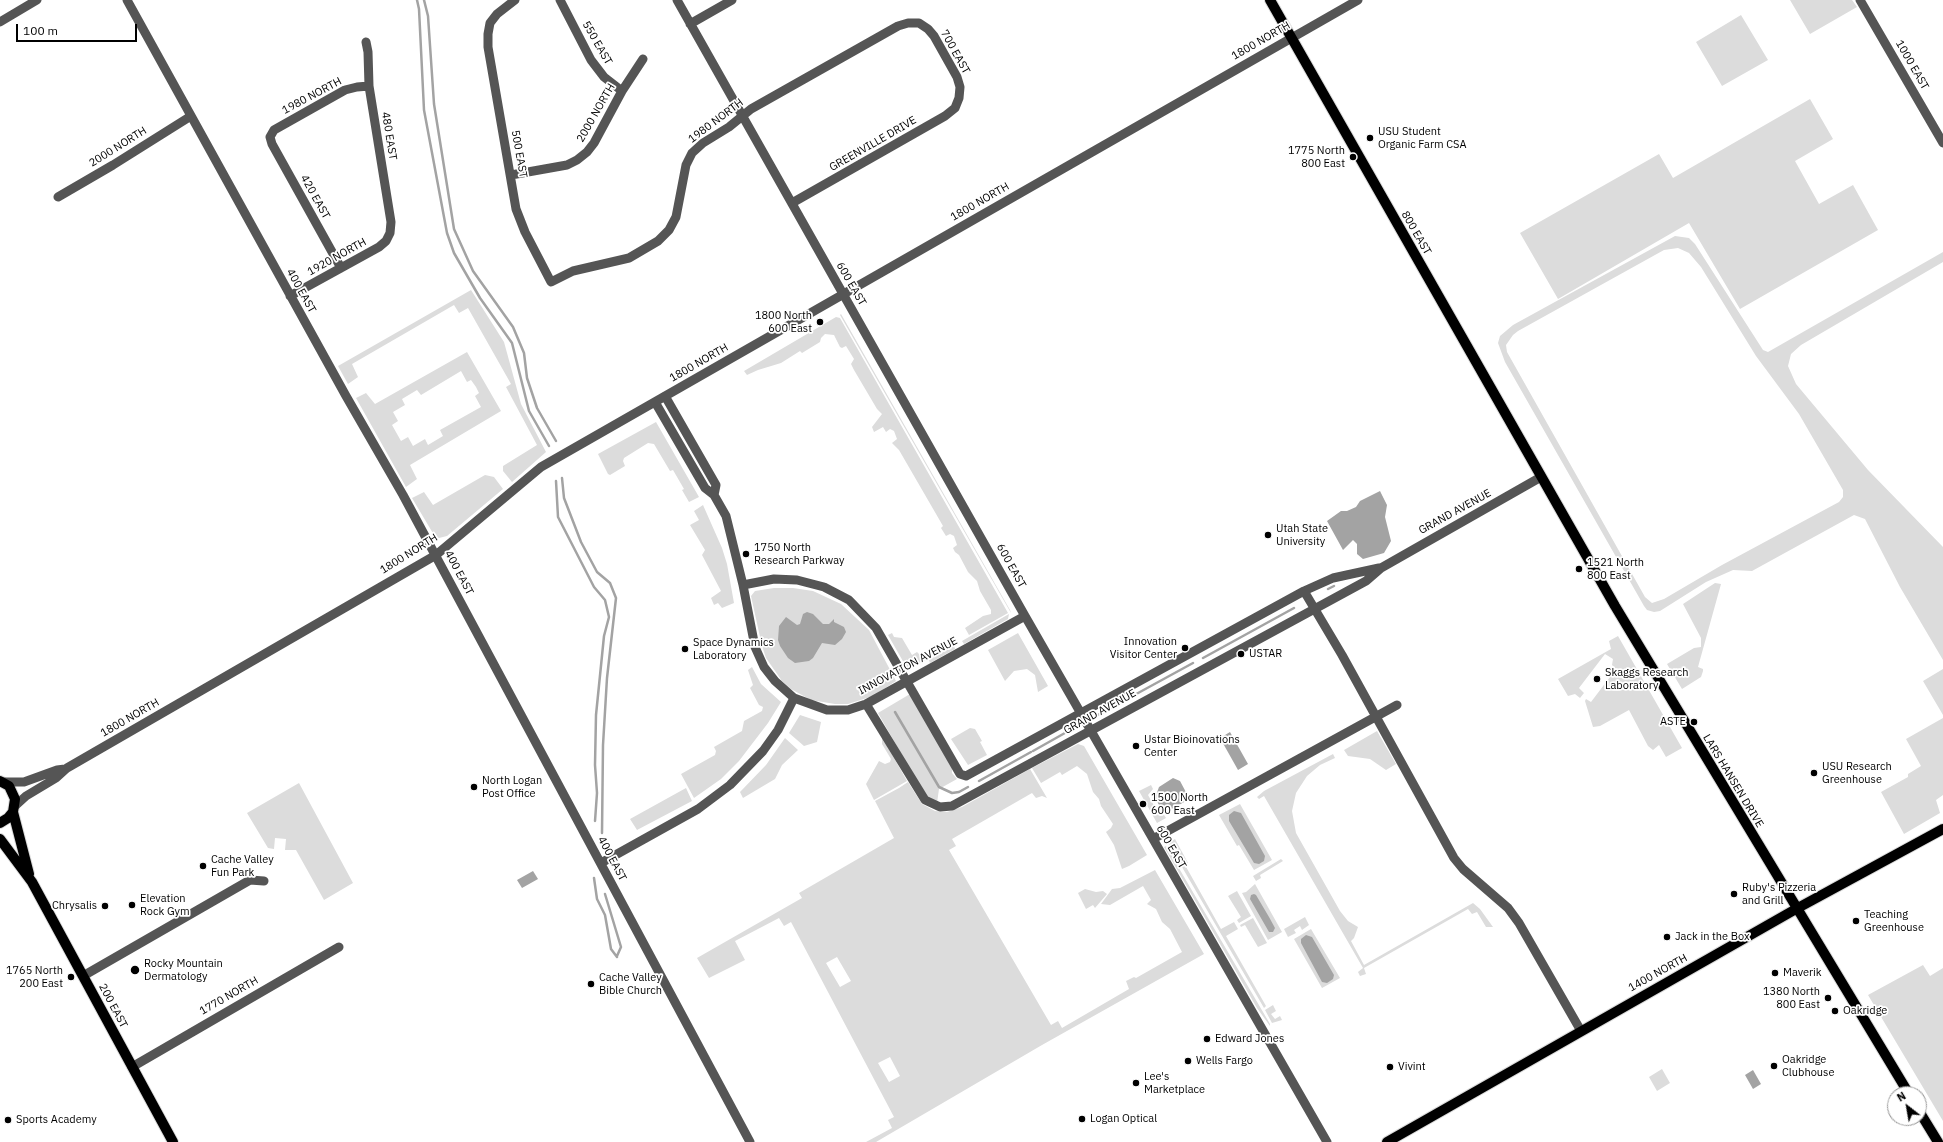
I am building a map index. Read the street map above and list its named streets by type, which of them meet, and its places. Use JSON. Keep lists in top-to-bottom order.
{
  "streets": {
    "main road": [
      "800 EAST",
      "LARS HANSEN DRIVE",
      "1400 NORTH",
      "200 EAST"
    ],
    "street": [
      "1800 NORTH",
      "550 EAST",
      "700 EAST",
      "1000 EAST",
      "1980 NORTH",
      "2000 NORTH",
      "480 EAST",
      "GREENVILLE DRIVE",
      "500 EAST",
      "420 EAST",
      "1920 NORTH",
      "600 EAST",
      "400 EAST",
      "GRAND AVENUE",
      "INNOVATION AVENUE",
      "1770 NORTH"
    ]
  },
  "crossings": [
    ["1800 NORTH", "800 EAST"],
    ["1800 NORTH", "600 EAST"],
    ["1800 NORTH", "400 EAST"],
    ["1800 NORTH", "200 EAST"],
    ["550 EAST", "2000 NORTH"],
    ["700 EAST", "1980 NORTH"],
    ["700 EAST", "GREENVILLE DRIVE"],
    ["1980 NORTH", "480 EAST"],
    ["1980 NORTH", "500 EAST"],
    ["1980 NORTH", "420 EAST"],
    ["1980 NORTH", "600 EAST"],
    ["2000 NORTH", "500 EAST"],
    ["2000 NORTH", "400 EAST"],
    ["480 EAST", "1920 NORTH"],
    ["GREENVILLE DRIVE", "600 EAST"],
    ["420 EAST", "1920 NORTH"],
    ["800 EAST", "GRAND AVENUE"],
    ["800 EAST", "LARS HANSEN DRIVE"],
    ["1920 NORTH", "400 EAST"],
    ["600 EAST", "GRAND AVENUE"],
    ["600 EAST", "INNOVATION AVENUE"],
    ["GRAND AVENUE", "INNOVATION AVENUE"],
    ["GRAND AVENUE", "LARS HANSEN DRIVE"],
    ["LARS HANSEN DRIVE", "1400 NORTH"],
    ["1770 NORTH", "200 EAST"]
  ],
  "places": [
    "USU Student Organic Farm CSA",
    "1775 North 800 East",
    "1800 North 600 East",
    "Utah State University",
    "1750 North Research Parkway",
    "1521 North 800 East",
    "Innovation Visitor Center",
    "Space Dynamics Laboratory",
    "USTAR",
    "Skaggs Research Laboratory",
    "ASTE",
    "Ustar Bioinovations Center",
    "USU Research Greenhouse",
    "North Logan Post Office",
    "1500 North 600 East",
    "Cache Valley Fun Park",
    "Ruby's Pizzeria and Grill",
    "Elevation Rock Gym",
    "Chrysalis",
    "Teaching Greenhouse",
    "Jack in the Box",
    "Rocky Mountain Dermatology",
    "Maverik",
    "1765 North 200 East",
    "Cache Valley Bible Church",
    "1380 North 800 East",
    "Oakridge",
    "Edward Jones",
    "Wells Fargo",
    "Oakridge Clubhouse",
    "Vivint",
    "Lee's Marketplace",
    "Logan Optical",
    "Sports Academy"
  ],
  "scale_bar": "100 m",
  "north": "top left"
}
